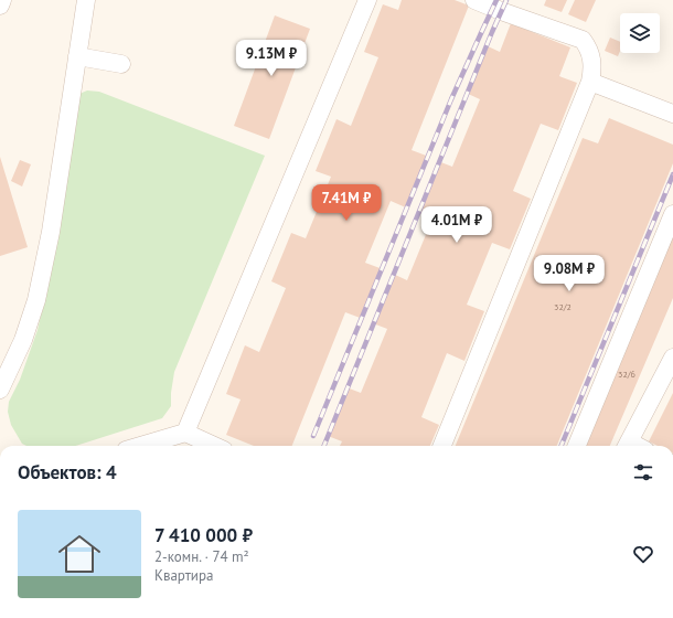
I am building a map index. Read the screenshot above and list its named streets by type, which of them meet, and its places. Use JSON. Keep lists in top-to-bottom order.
{
  "house_numbers": ["32/2", "32/6"],
  "page": {
    "price": [
      "9.13M ₽",
      "7.41M ₽",
      "4.01M ₽",
      "9.08M ₽"
    ],
    "heading": "Объектов: 4",
    "list": [
      {
        "name": "7 410 000 ₽",
        "note": "2-комн. · 74 m² · Квартира"
      }
    ]
  }
}
